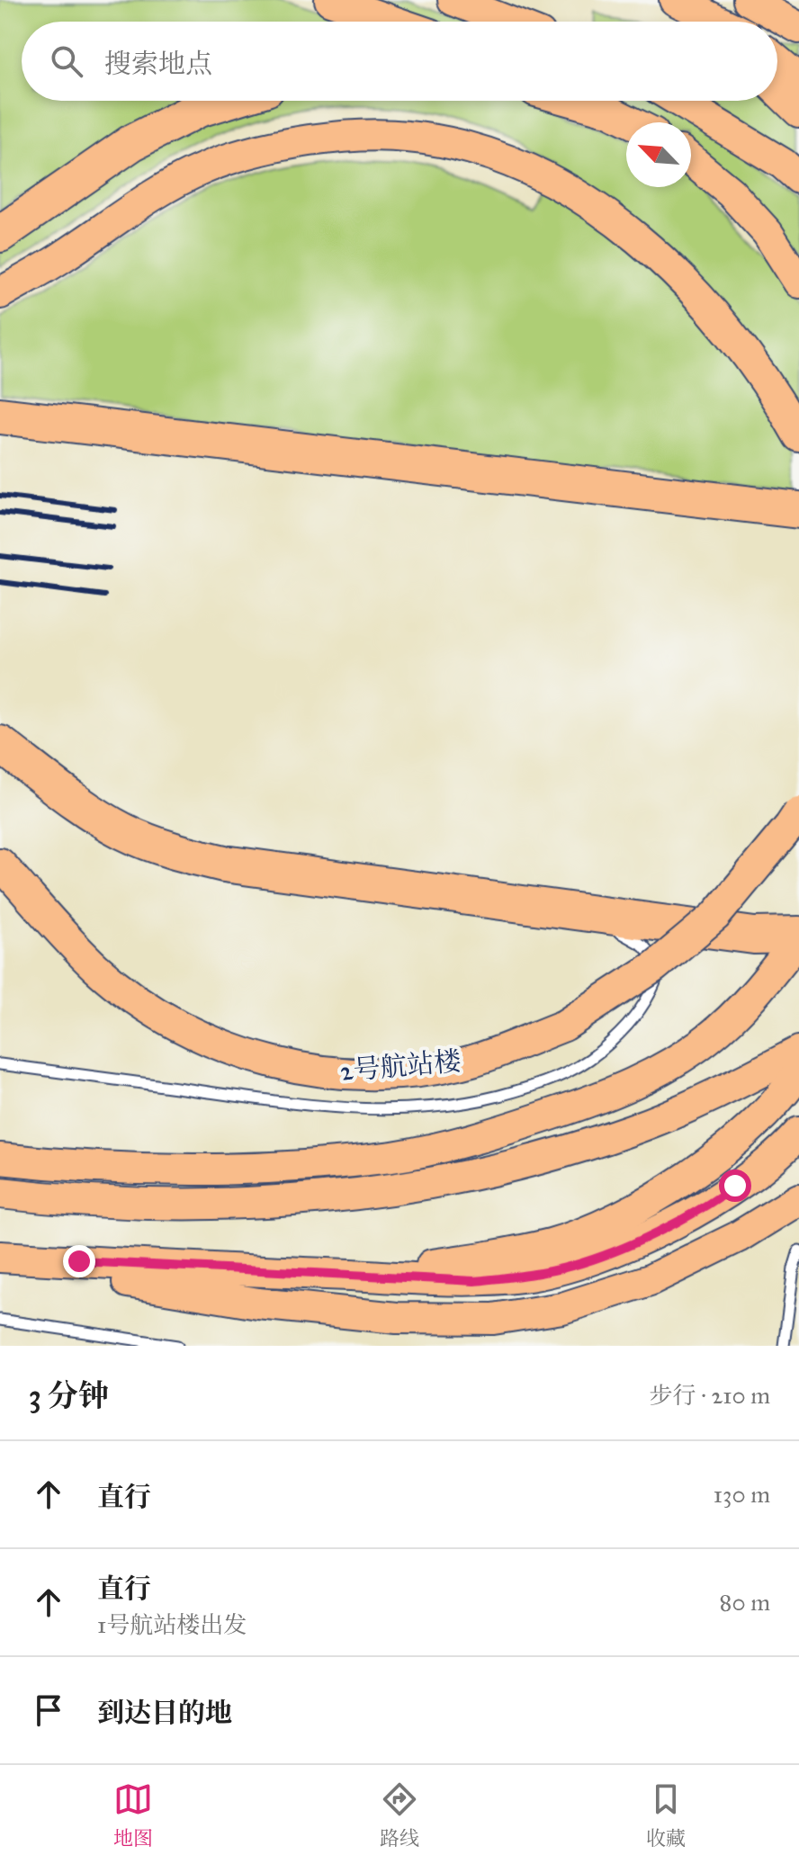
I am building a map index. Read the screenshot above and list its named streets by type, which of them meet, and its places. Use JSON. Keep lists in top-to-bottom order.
{
  "streets": {
    "main road": ["2号航站楼"]
  },
  "north": "top left",
  "page": {
    "search": "搜索地点",
    "heading": ["3 分钟", "步行 · 210 m"],
    "list": [
      ["直行", "130 m"],
      ["直行", "1号航站楼出发", "80 m"],
      "到达目的地"
    ],
    "nav": ["地图", "路线", "收藏"]
  }
}
